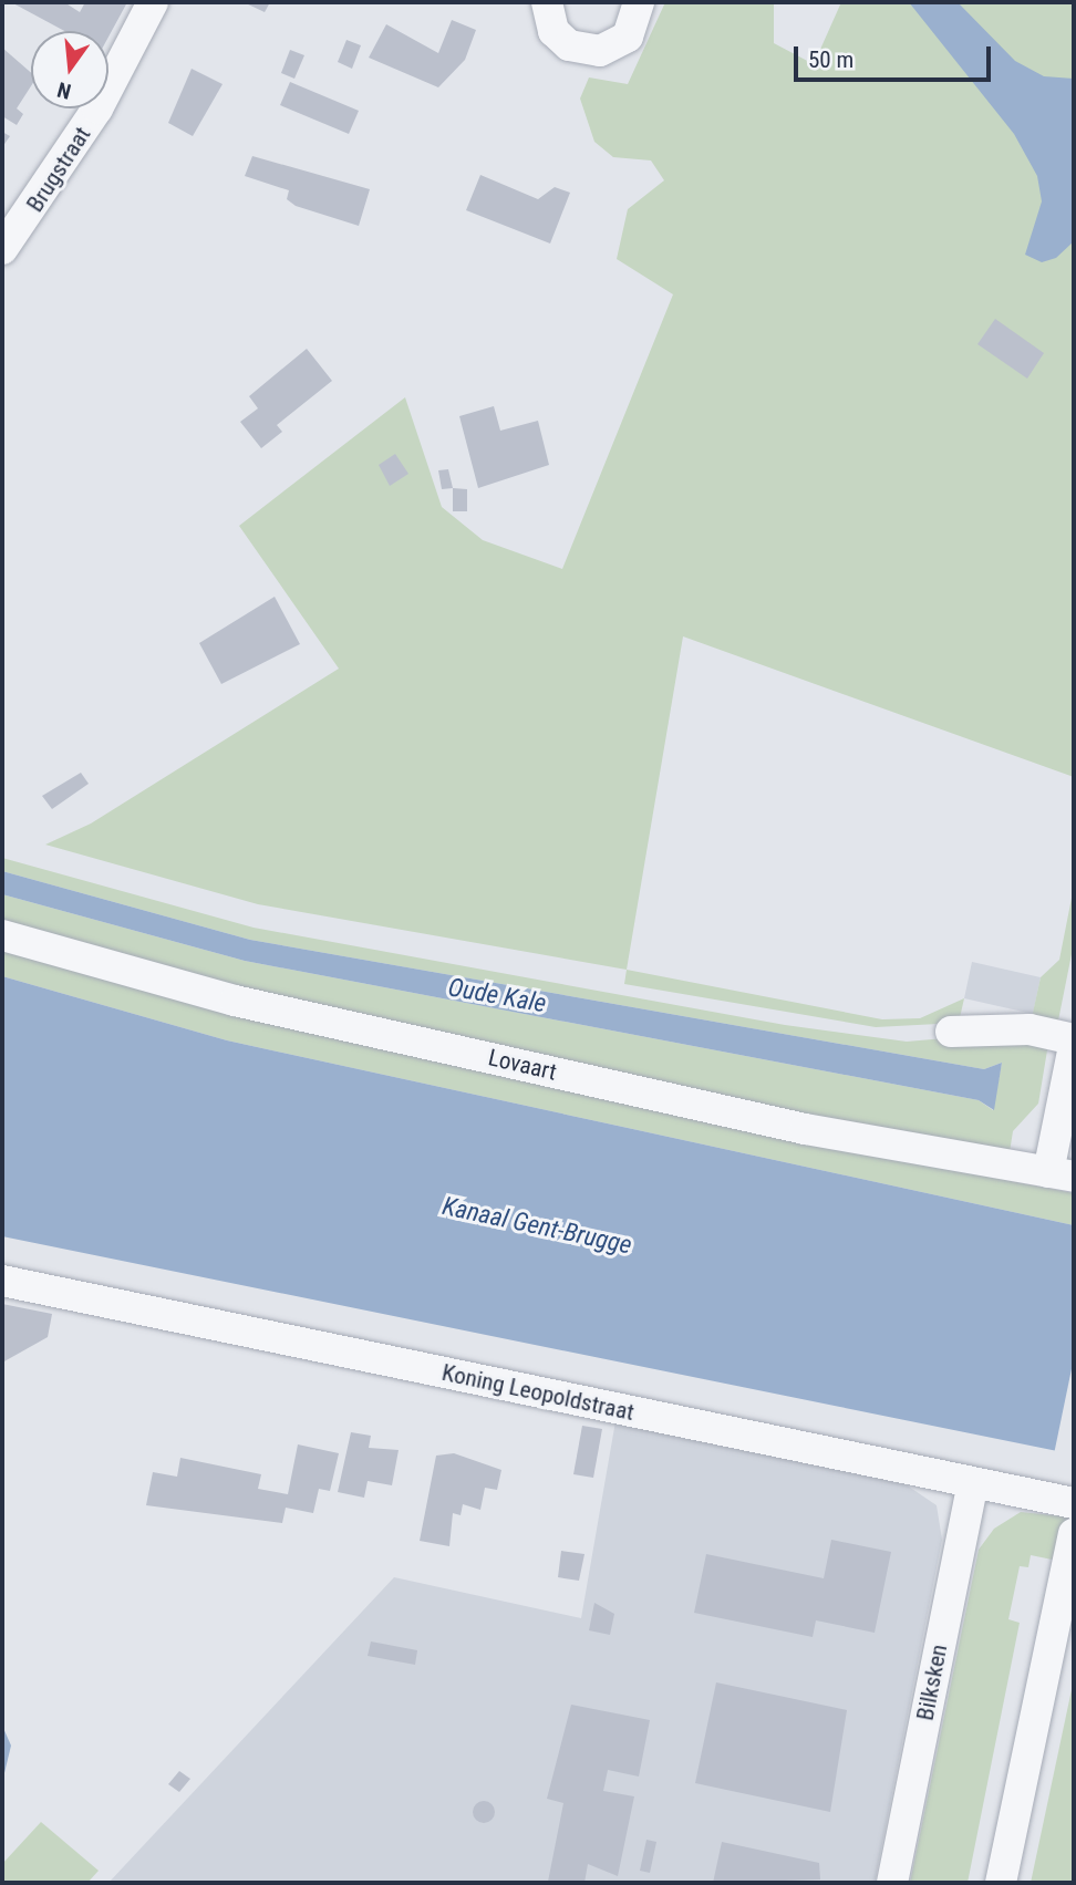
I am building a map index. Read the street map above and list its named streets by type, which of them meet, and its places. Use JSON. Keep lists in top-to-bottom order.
{
  "streets": {
    "street": [
      "Brugstraat",
      "Lovaart",
      "Koning Leopoldstraat",
      "Bilksken"
    ]
  },
  "crossings": [
    ["Koning Leopoldstraat", "Bilksken"]
  ],
  "water": ["Oude Kale", "Kanaal Gent-Brugge"],
  "scale_bar": "50 m",
  "north": "bottom"
}
